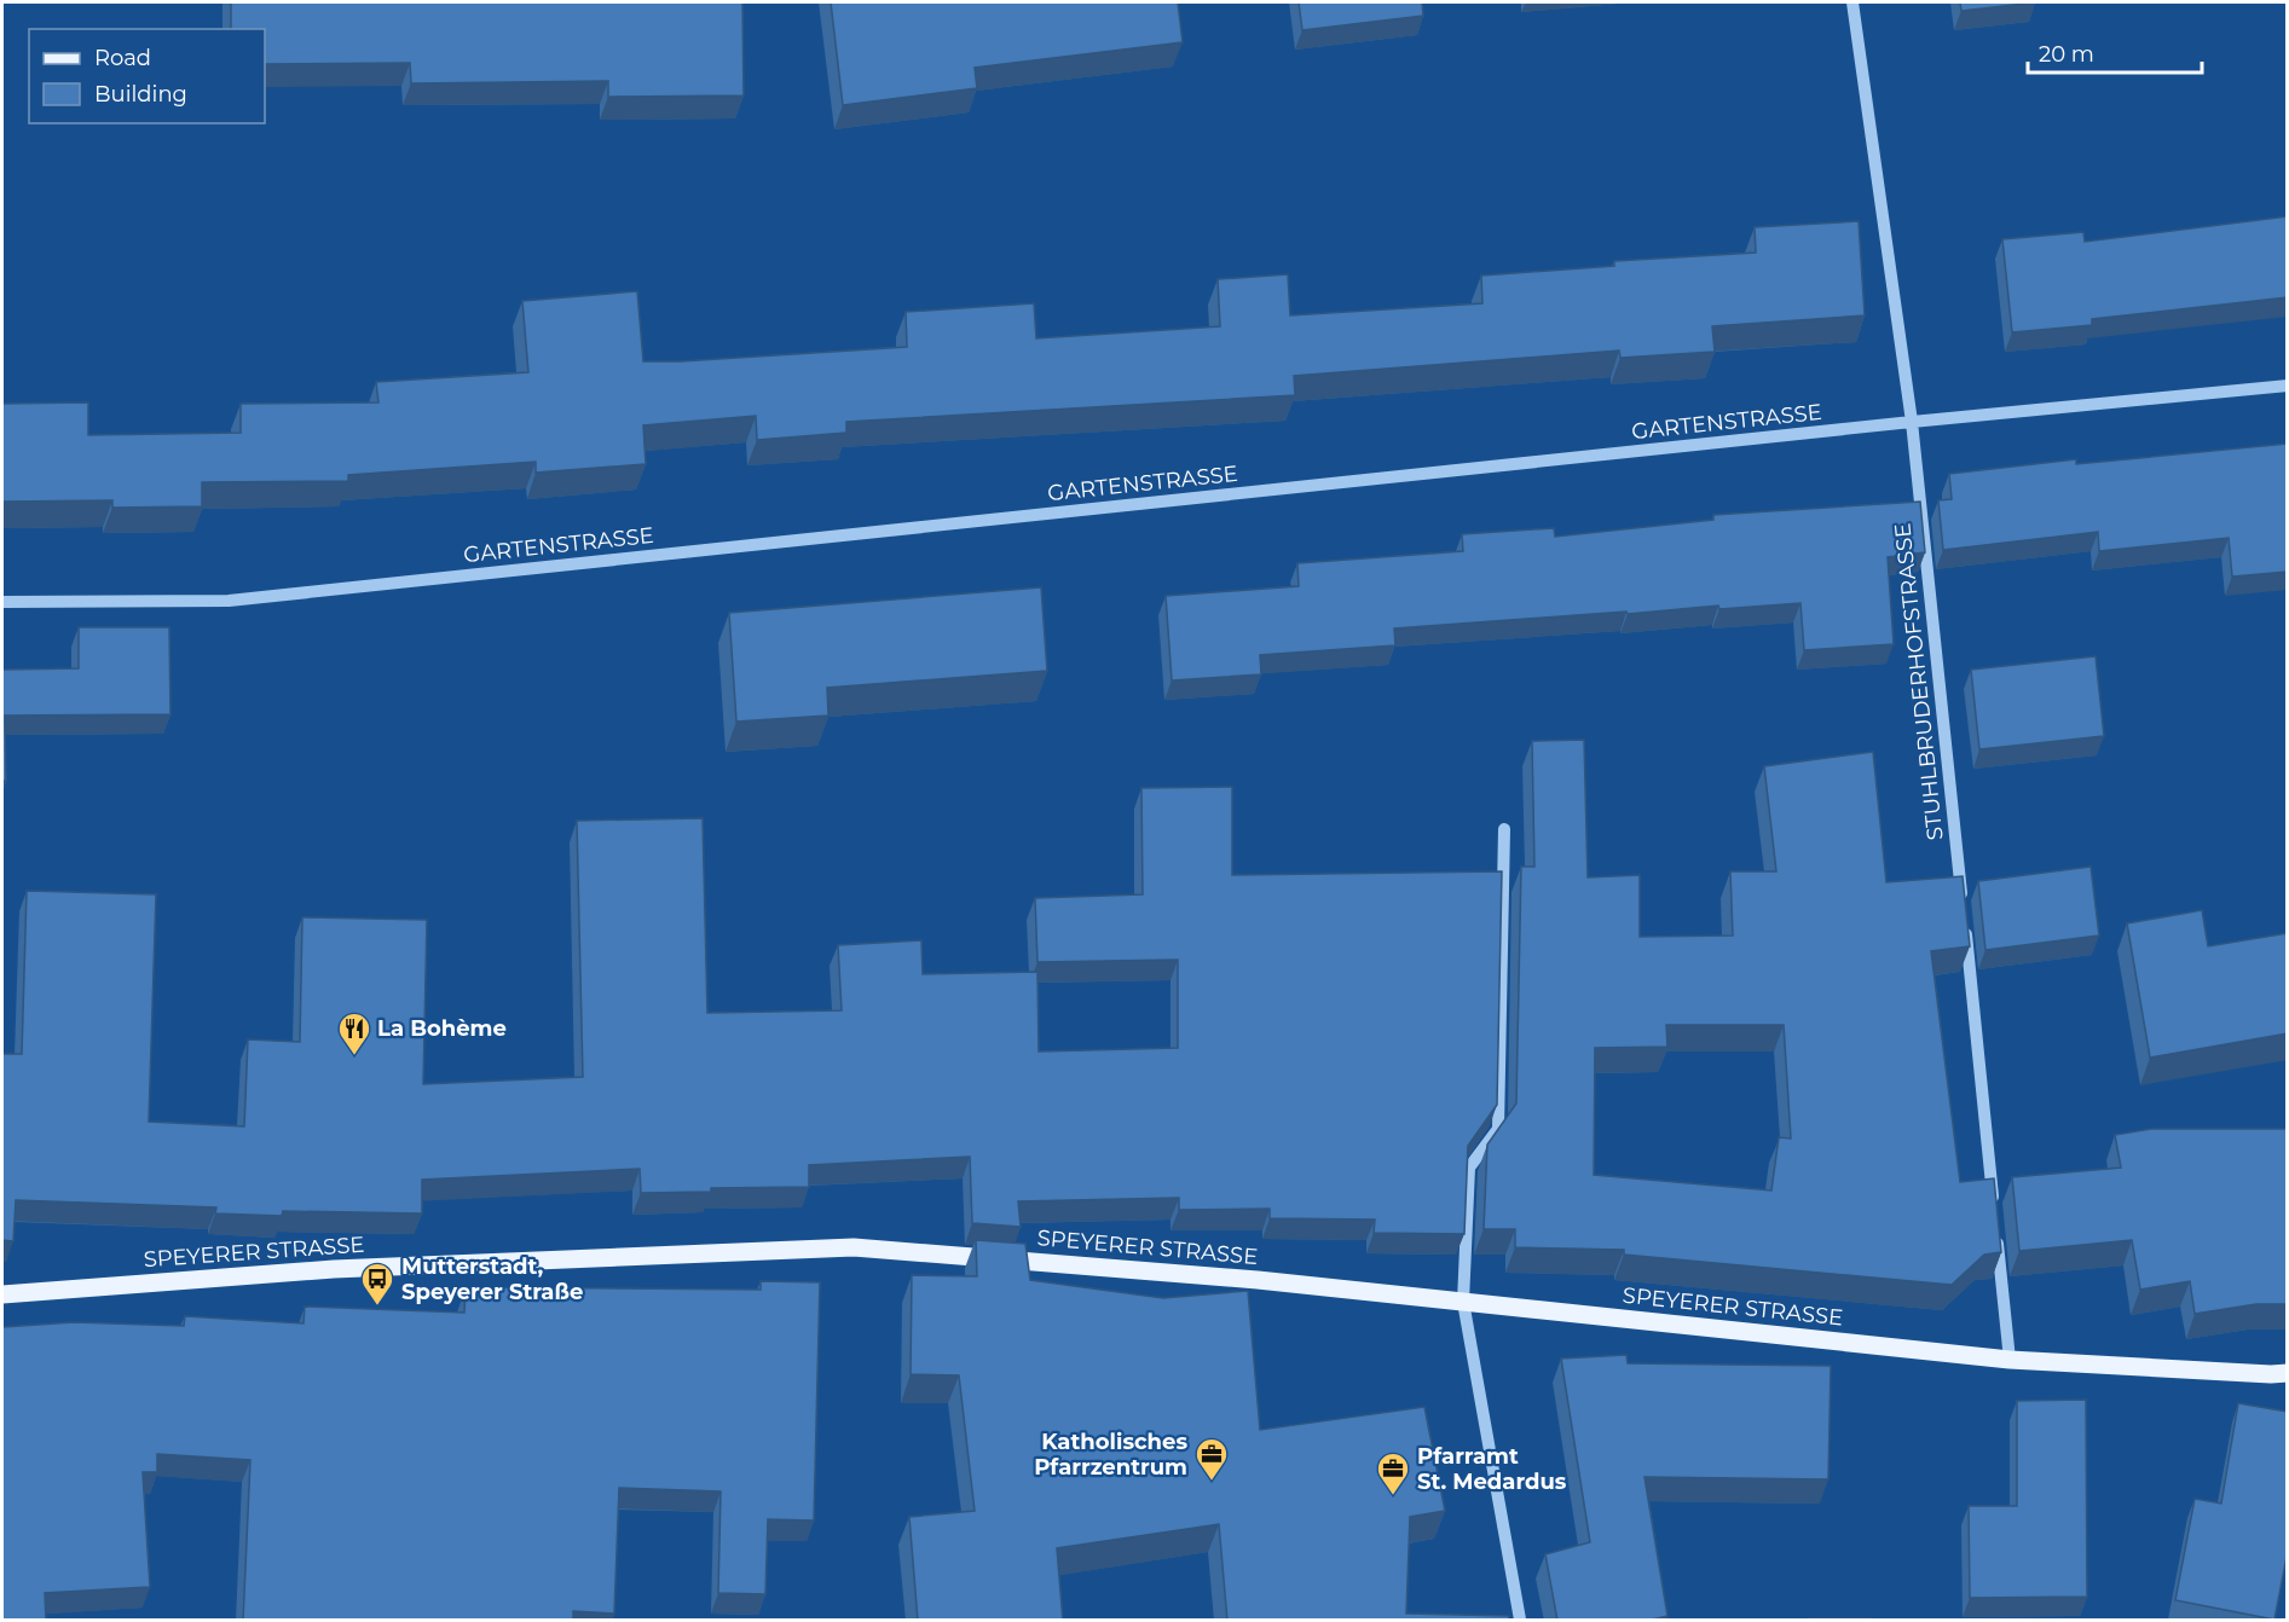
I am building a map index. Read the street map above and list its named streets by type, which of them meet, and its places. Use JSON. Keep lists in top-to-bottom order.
{
  "streets": {
    "main road": ["SPEYERER STRASSE"],
    "street": ["GARTENSTRASSE", "STUHLBRUDERHOFSTRASSE"]
  },
  "crossings": [
    ["GARTENSTRASSE", "STUHLBRUDERHOFSTRASSE"]
  ],
  "places": {
    "restaurant": ["La Bohème"],
    "bus stop": ["Mutterstadt, Speyerer Straße"],
    "office": ["Katholisches Pfarrzentrum", "Pfarramt St. Medardus"]
  },
  "legend": ["Road", "Building"],
  "scale_bar": "20 m"
}
